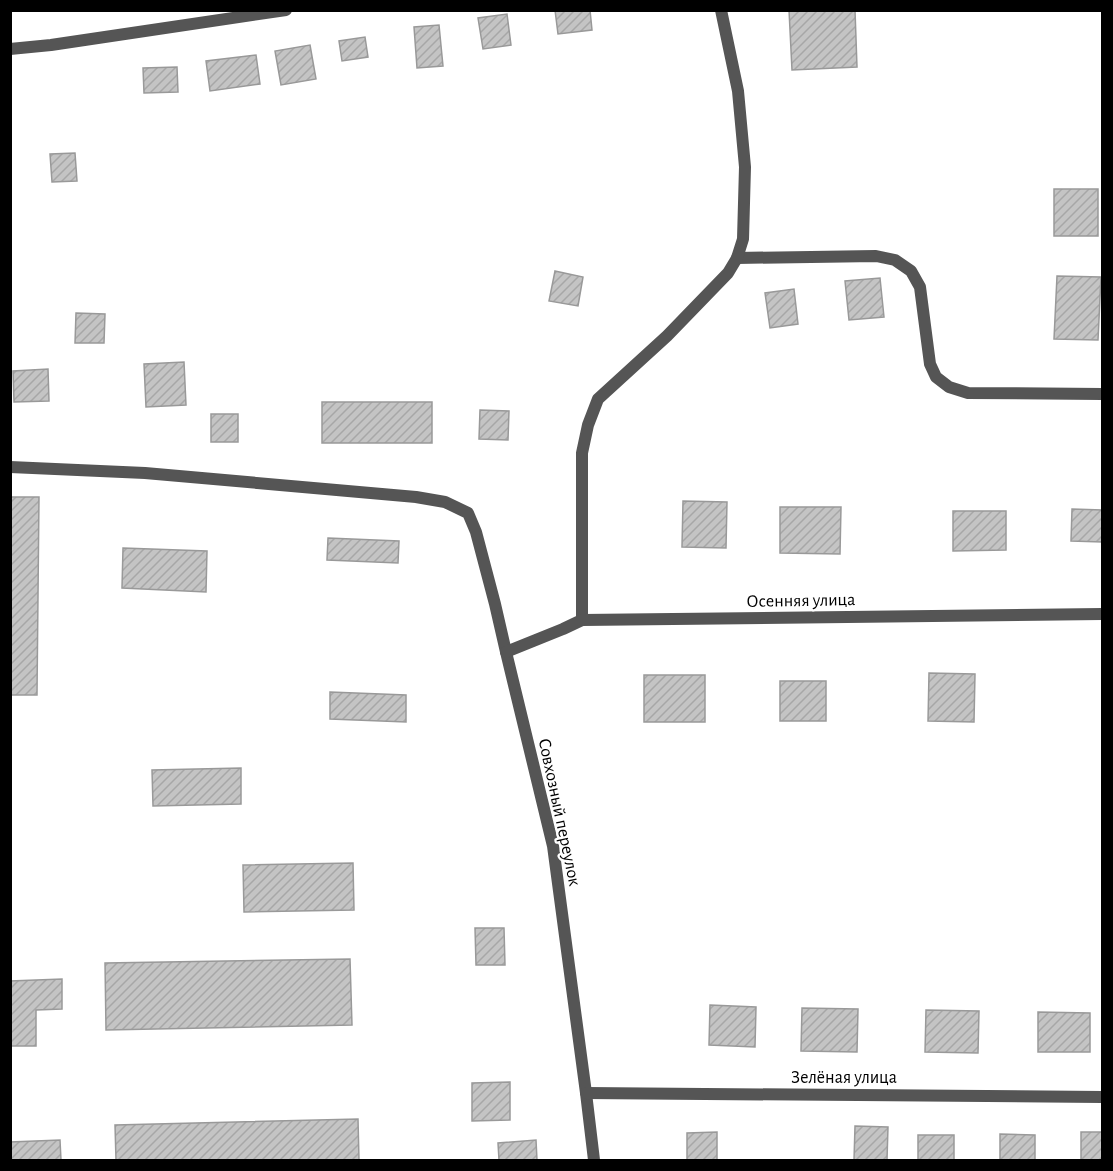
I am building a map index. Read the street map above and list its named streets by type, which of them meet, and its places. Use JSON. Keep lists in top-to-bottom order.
{
  "streets": {
    "street": ["Осенняя улица", "Совхозный переулок", "Зелёная улица"]
  },
  "crossings": [
    ["Осенняя улица", "Совхозный переулок"],
    ["Совхозный переулок", "Зелёная улица"]
  ]
}
